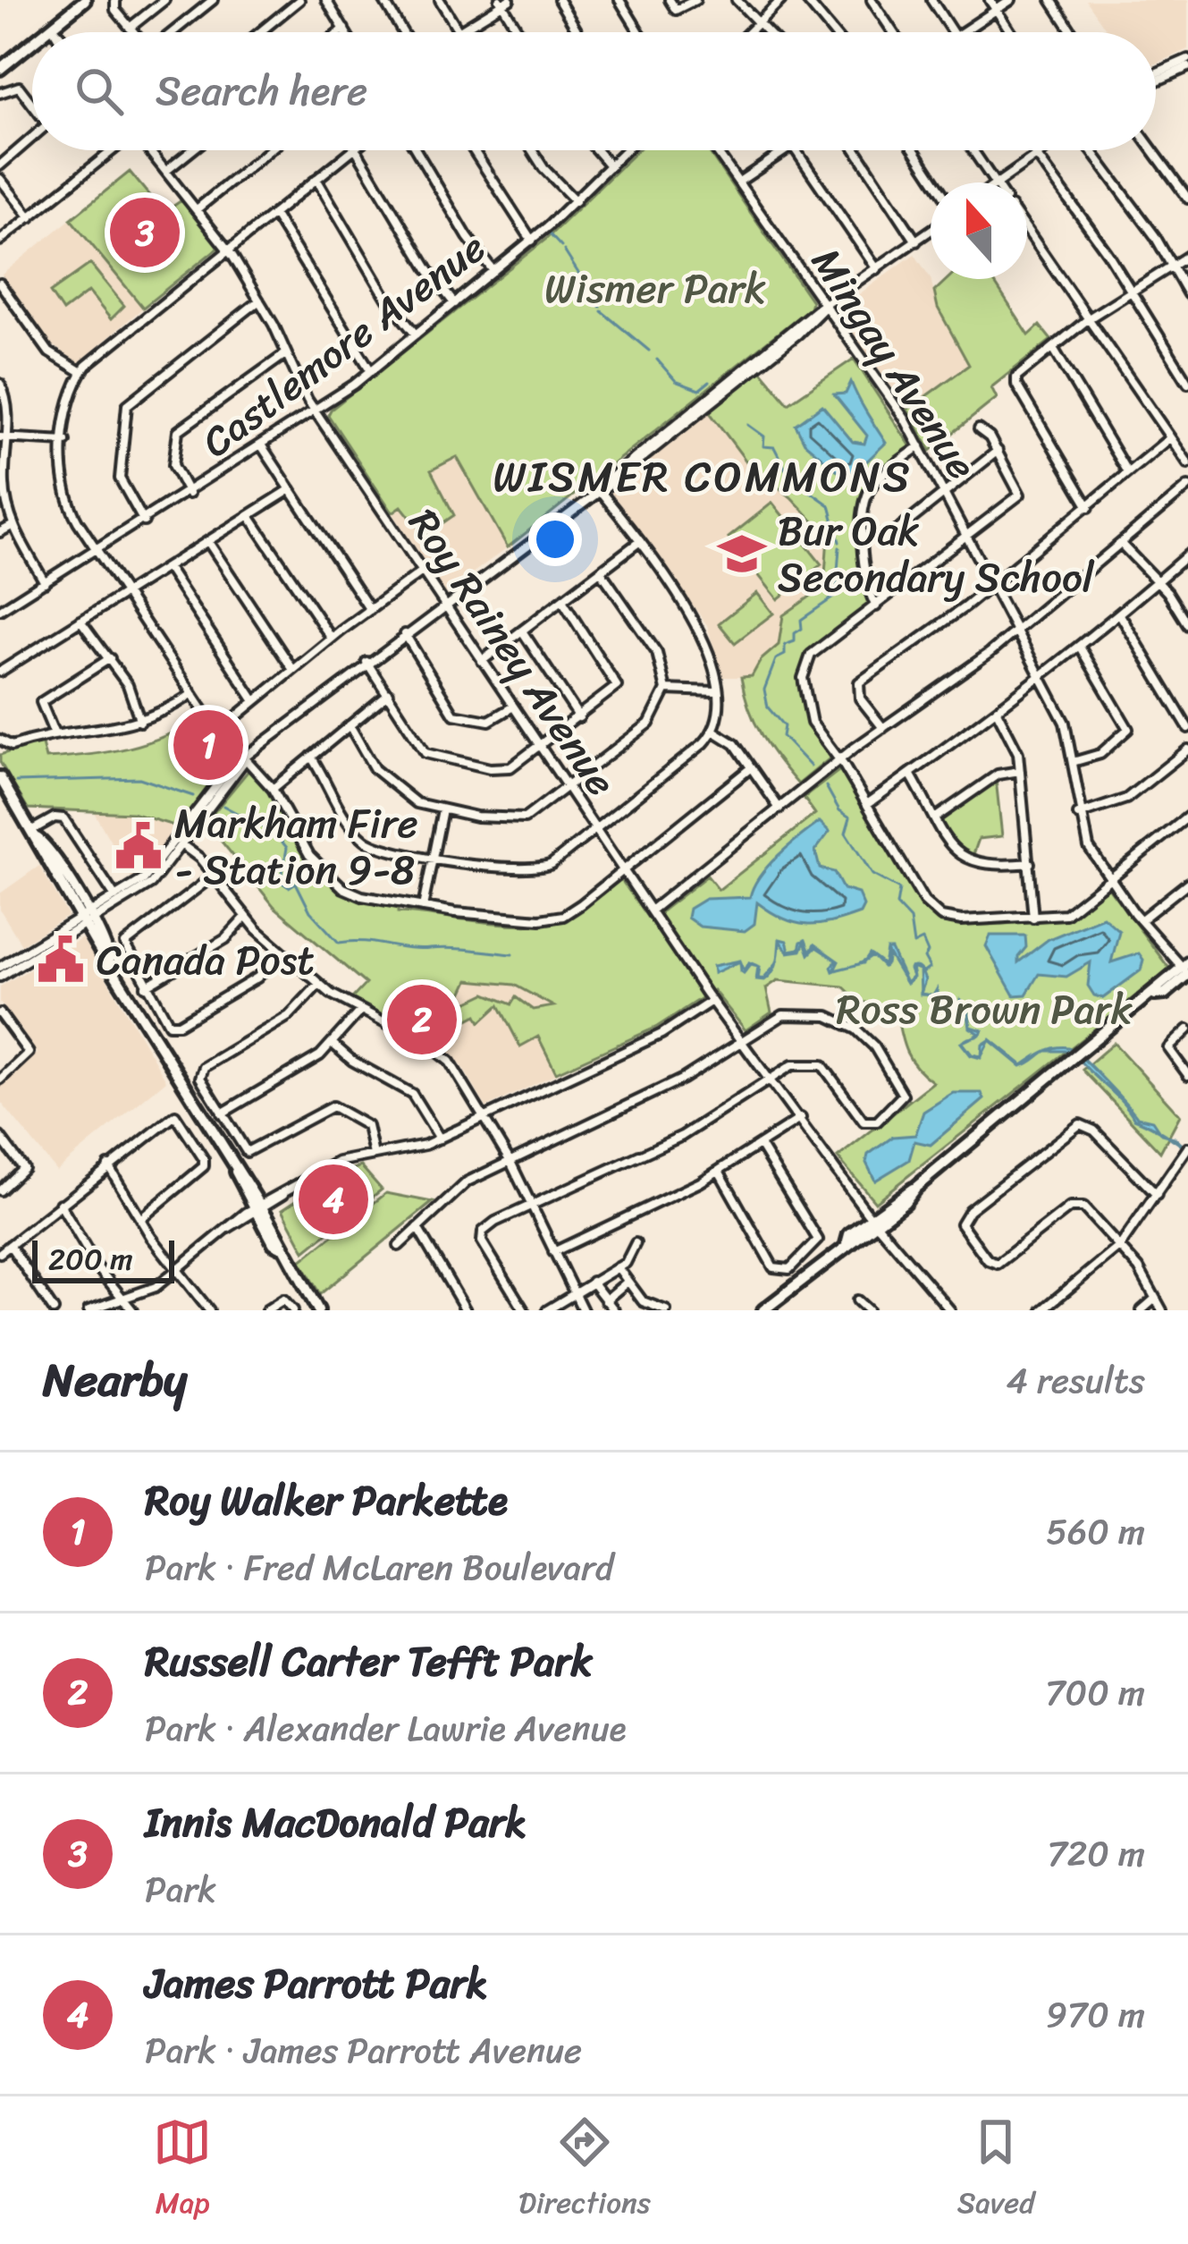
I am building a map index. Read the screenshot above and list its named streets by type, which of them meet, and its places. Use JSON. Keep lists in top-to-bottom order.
{
  "streets": {
    "street": ["Castlemore Avenue", "Mingay Avenue", "Roy Rainey Avenue"]
  },
  "crossings": [
    ["Castlemore Avenue", "Roy Rainey Avenue"]
  ],
  "districts": ["WISMER COMMONS"],
  "parks": ["Wismer Park", "Ross Brown Park"],
  "places": {
    "school or university": ["Bur Oak Secondary School"],
    "public building": ["Markham Fire - Station 9-8", "Canada Post"]
  },
  "scale_bar": "200 m",
  "north": "top",
  "page": {
    "search": "Search here",
    "pins": [
      "3",
      "1",
      "2",
      "4"
    ],
    "scale": "200 m",
    "heading": ["Nearby", "4 results"],
    "list": [
      {
        "mark": "1",
        "name": "Roy Walker Parkette",
        "note": "Park · Fred McLaren Boulevard",
        "value": "560 m"
      },
      {
        "mark": "2",
        "name": "Russell Carter Tefft Park",
        "note": "Park · Alexander Lawrie Avenue",
        "value": "700 m"
      },
      {
        "mark": "3",
        "name": "Innis MacDonald Park",
        "note": "Park",
        "value": "720 m"
      },
      {
        "mark": "4",
        "name": "James Parrott Park",
        "note": "Park · James Parrott Avenue",
        "value": "970 m"
      }
    ],
    "nav": ["Map", "Directions", "Saved"]
  }
}
